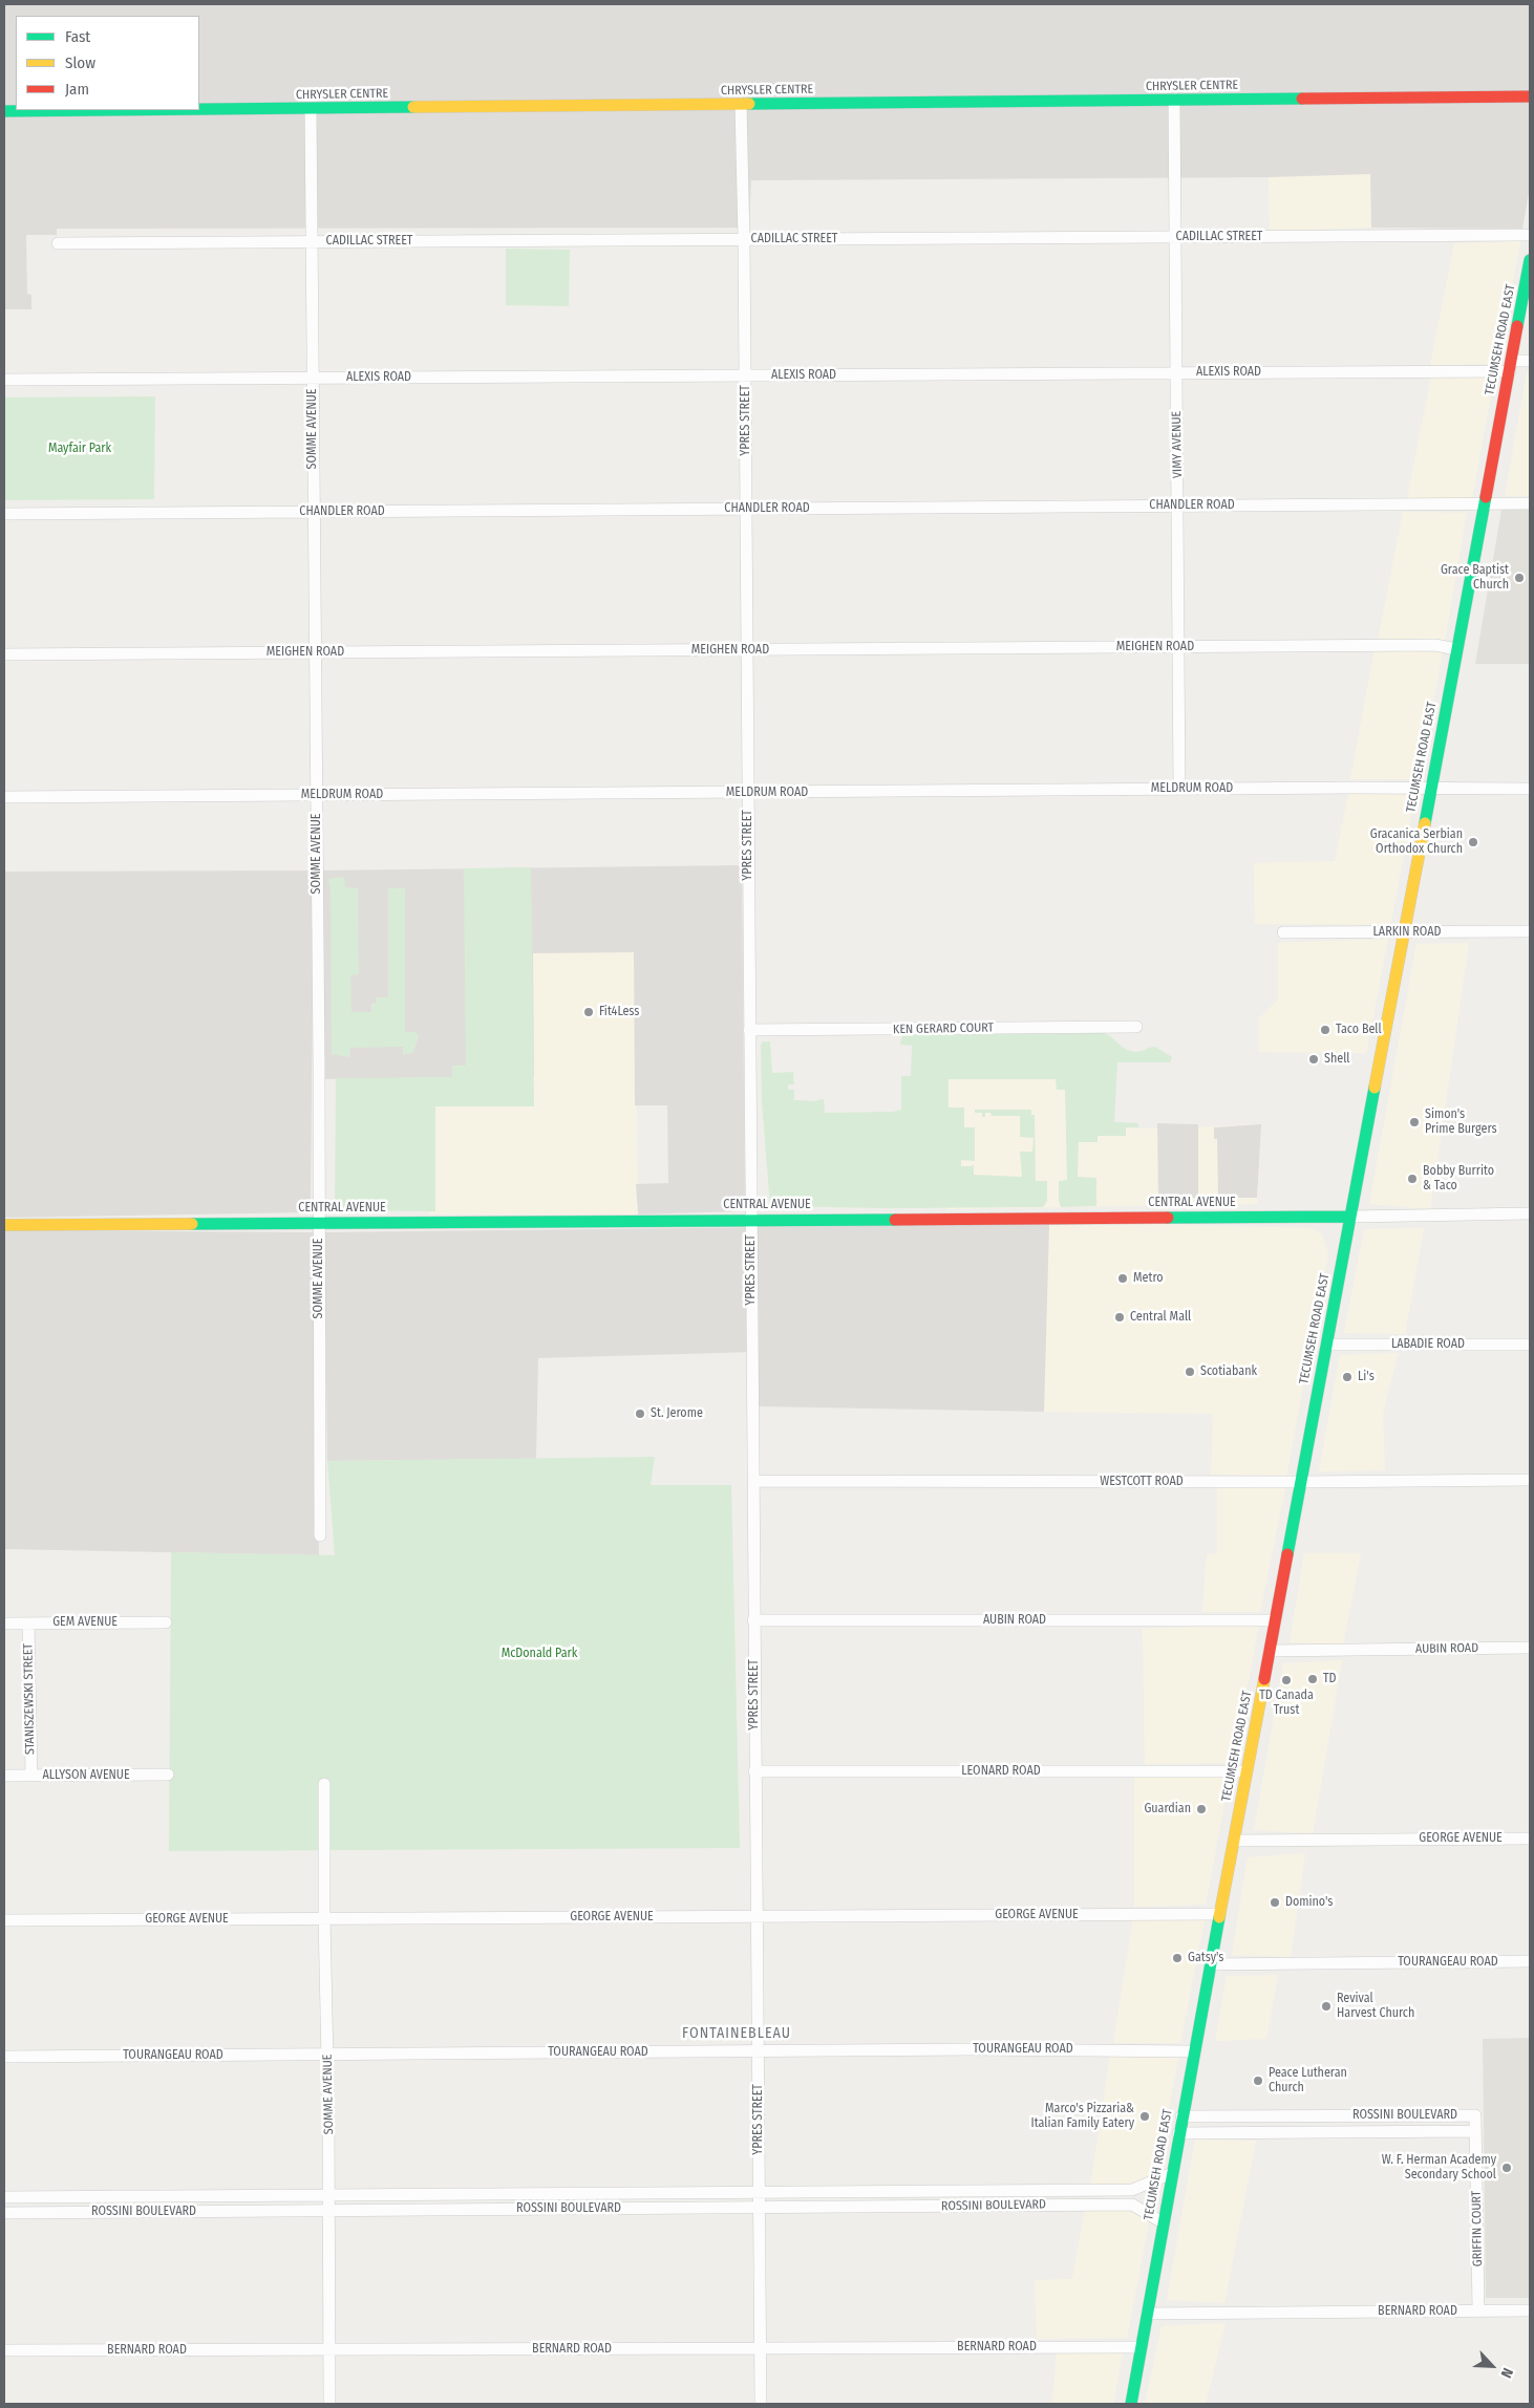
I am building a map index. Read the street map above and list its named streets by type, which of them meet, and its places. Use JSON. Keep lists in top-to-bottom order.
{
  "streets": {
    "street": [
      "CHRYSLER CENTRE",
      "CADILLAC STREET",
      "TECUMSEH ROAD EAST",
      "ALEXIS ROAD",
      "YPRES STREET",
      "SOMME AVENUE",
      "VIMY AVENUE",
      "CHANDLER ROAD",
      "MEIGHEN ROAD",
      "MELDRUM ROAD",
      "LARKIN ROAD",
      "KEN GERARD COURT",
      "CENTRAL AVENUE",
      "LABADIE ROAD",
      "WESTCOTT ROAD",
      "AUBIN ROAD",
      "GEM AVENUE",
      "STANISZEWSKI STREET",
      "LEONARD ROAD",
      "ALLYSON AVENUE",
      "GEORGE AVENUE",
      "TOURANGEAU ROAD",
      "ROSSINI BOULEVARD",
      "GRIFFIN COURT",
      "BERNARD ROAD"
    ]
  },
  "crossings": [
    ["CHRYSLER CENTRE", "YPRES STREET"],
    ["CHRYSLER CENTRE", "SOMME AVENUE"],
    ["CHRYSLER CENTRE", "VIMY AVENUE"],
    ["CADILLAC STREET", "YPRES STREET"],
    ["CADILLAC STREET", "SOMME AVENUE"],
    ["CADILLAC STREET", "VIMY AVENUE"],
    ["TECUMSEH ROAD EAST", "ALEXIS ROAD"],
    ["TECUMSEH ROAD EAST", "CHANDLER ROAD"],
    ["TECUMSEH ROAD EAST", "MEIGHEN ROAD"],
    ["TECUMSEH ROAD EAST", "MELDRUM ROAD"],
    ["TECUMSEH ROAD EAST", "LARKIN ROAD"],
    ["TECUMSEH ROAD EAST", "CENTRAL AVENUE"],
    ["TECUMSEH ROAD EAST", "LABADIE ROAD"],
    ["TECUMSEH ROAD EAST", "WESTCOTT ROAD"],
    ["TECUMSEH ROAD EAST", "AUBIN ROAD"],
    ["TECUMSEH ROAD EAST", "LEONARD ROAD"],
    ["TECUMSEH ROAD EAST", "GEORGE AVENUE"],
    ["TECUMSEH ROAD EAST", "TOURANGEAU ROAD"],
    ["TECUMSEH ROAD EAST", "ROSSINI BOULEVARD"],
    ["TECUMSEH ROAD EAST", "BERNARD ROAD"],
    ["ALEXIS ROAD", "YPRES STREET"],
    ["ALEXIS ROAD", "SOMME AVENUE"],
    ["ALEXIS ROAD", "VIMY AVENUE"],
    ["YPRES STREET", "CHANDLER ROAD"],
    ["YPRES STREET", "MEIGHEN ROAD"],
    ["YPRES STREET", "MELDRUM ROAD"],
    ["YPRES STREET", "KEN GERARD COURT"],
    ["YPRES STREET", "CENTRAL AVENUE"],
    ["YPRES STREET", "WESTCOTT ROAD"],
    ["YPRES STREET", "AUBIN ROAD"],
    ["YPRES STREET", "LEONARD ROAD"],
    ["YPRES STREET", "GEORGE AVENUE"],
    ["YPRES STREET", "TOURANGEAU ROAD"],
    ["YPRES STREET", "ROSSINI BOULEVARD"],
    ["YPRES STREET", "BERNARD ROAD"],
    ["SOMME AVENUE", "CHANDLER ROAD"],
    ["SOMME AVENUE", "MEIGHEN ROAD"],
    ["SOMME AVENUE", "MELDRUM ROAD"],
    ["SOMME AVENUE", "CENTRAL AVENUE"],
    ["SOMME AVENUE", "GEORGE AVENUE"],
    ["SOMME AVENUE", "TOURANGEAU ROAD"],
    ["SOMME AVENUE", "ROSSINI BOULEVARD"],
    ["SOMME AVENUE", "BERNARD ROAD"],
    ["VIMY AVENUE", "CHANDLER ROAD"],
    ["VIMY AVENUE", "MEIGHEN ROAD"],
    ["VIMY AVENUE", "MELDRUM ROAD"],
    ["GEM AVENUE", "STANISZEWSKI STREET"],
    ["STANISZEWSKI STREET", "ALLYSON AVENUE"],
    ["ROSSINI BOULEVARD", "GRIFFIN COURT"],
    ["GRIFFIN COURT", "BERNARD ROAD"]
  ],
  "districts": ["FONTAINEBLEAU"],
  "parks": ["Mayfair Park", "McDonald Park"],
  "places": [
    "Grace Baptist Church",
    "Gracanica Serbian Orthodox Church",
    "Fit4Less",
    "Taco Bell",
    "Shell",
    "Simon's Prime Burgers",
    "Bobby Burrito & Taco",
    "Metro",
    "Central Mall",
    "Scotiabank",
    "Li's",
    "St. Jerome",
    "TD",
    "TD Canada Trust",
    "Guardian",
    "Domino's",
    "Gatsy's",
    "Revival Harvest Church",
    "Peace Lutheran Church",
    "Marco's Pizzaria& Italian Family Eatery",
    "W. F. Herman Academy Secondary School"
  ],
  "legend": ["Fast", "Slow", "Jam"],
  "north": "bottom right"
}
